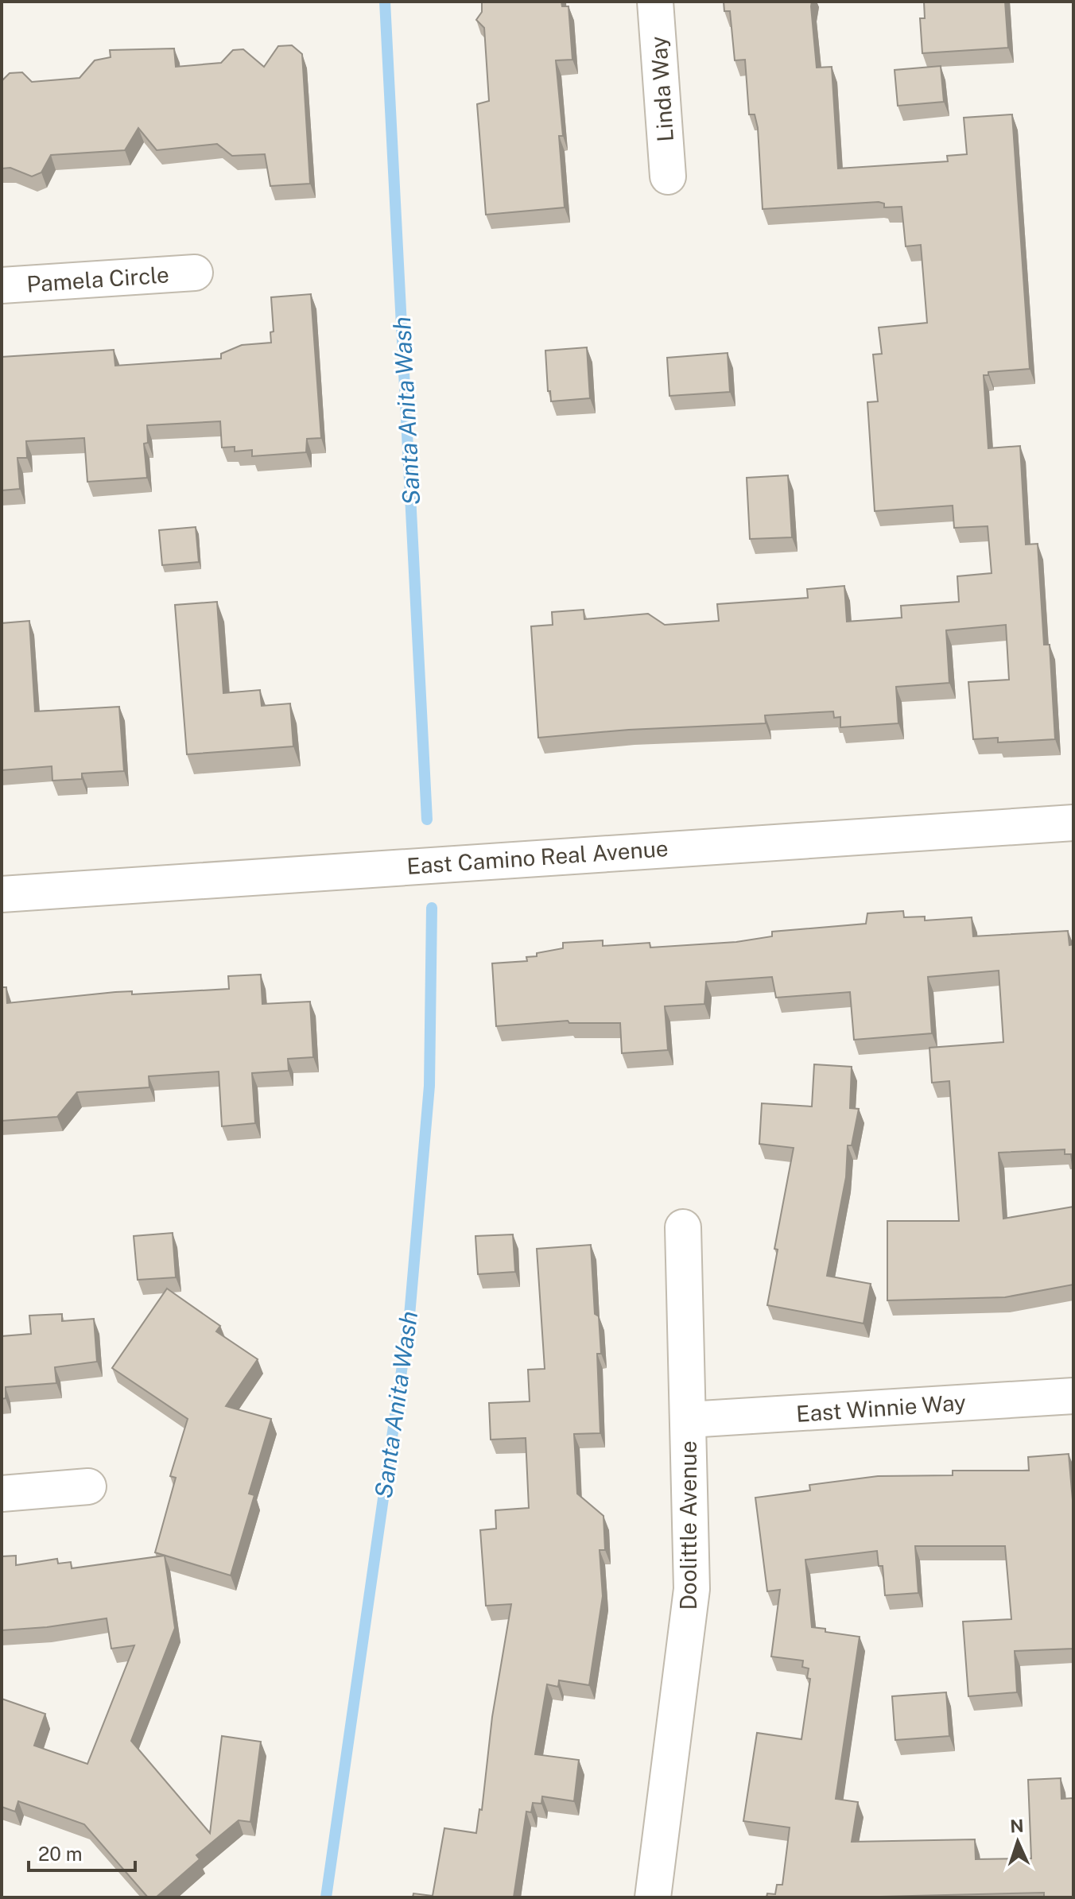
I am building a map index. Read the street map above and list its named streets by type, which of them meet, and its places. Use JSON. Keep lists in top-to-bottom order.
{
  "streets": {
    "street": [
      "Linda Way",
      "Pamela Circle",
      "East Camino Real Avenue",
      "East Winnie Way",
      "Doolittle Avenue"
    ]
  },
  "crossings": [
    ["East Winnie Way", "Doolittle Avenue"]
  ],
  "water": ["Santa Anita Wash"],
  "scale_bar": "20 m",
  "north": "top"
}
